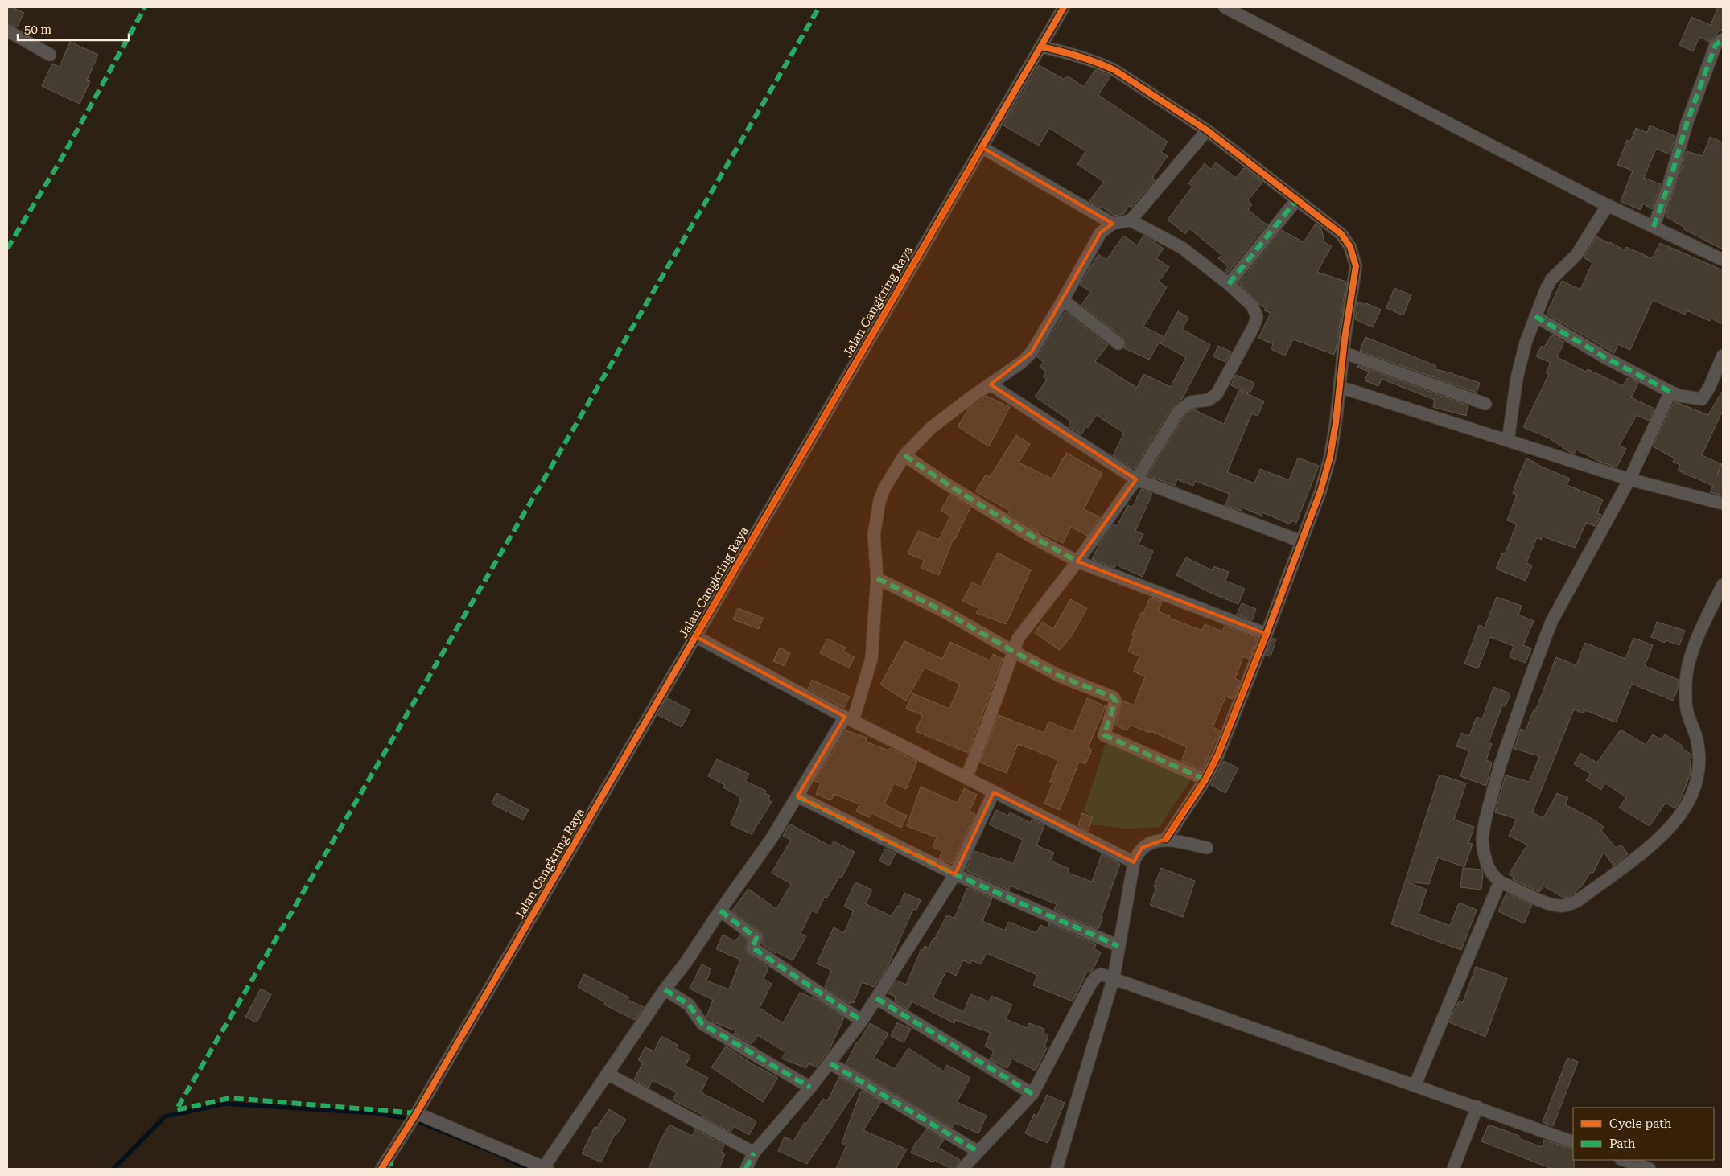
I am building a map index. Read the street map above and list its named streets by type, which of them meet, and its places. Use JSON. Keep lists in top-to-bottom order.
{
  "streets": {
    "street": ["Jalan Cangkring Raya"]
  },
  "legend": ["Cycle path", "Path"],
  "scale_bar": "50 m"
}
